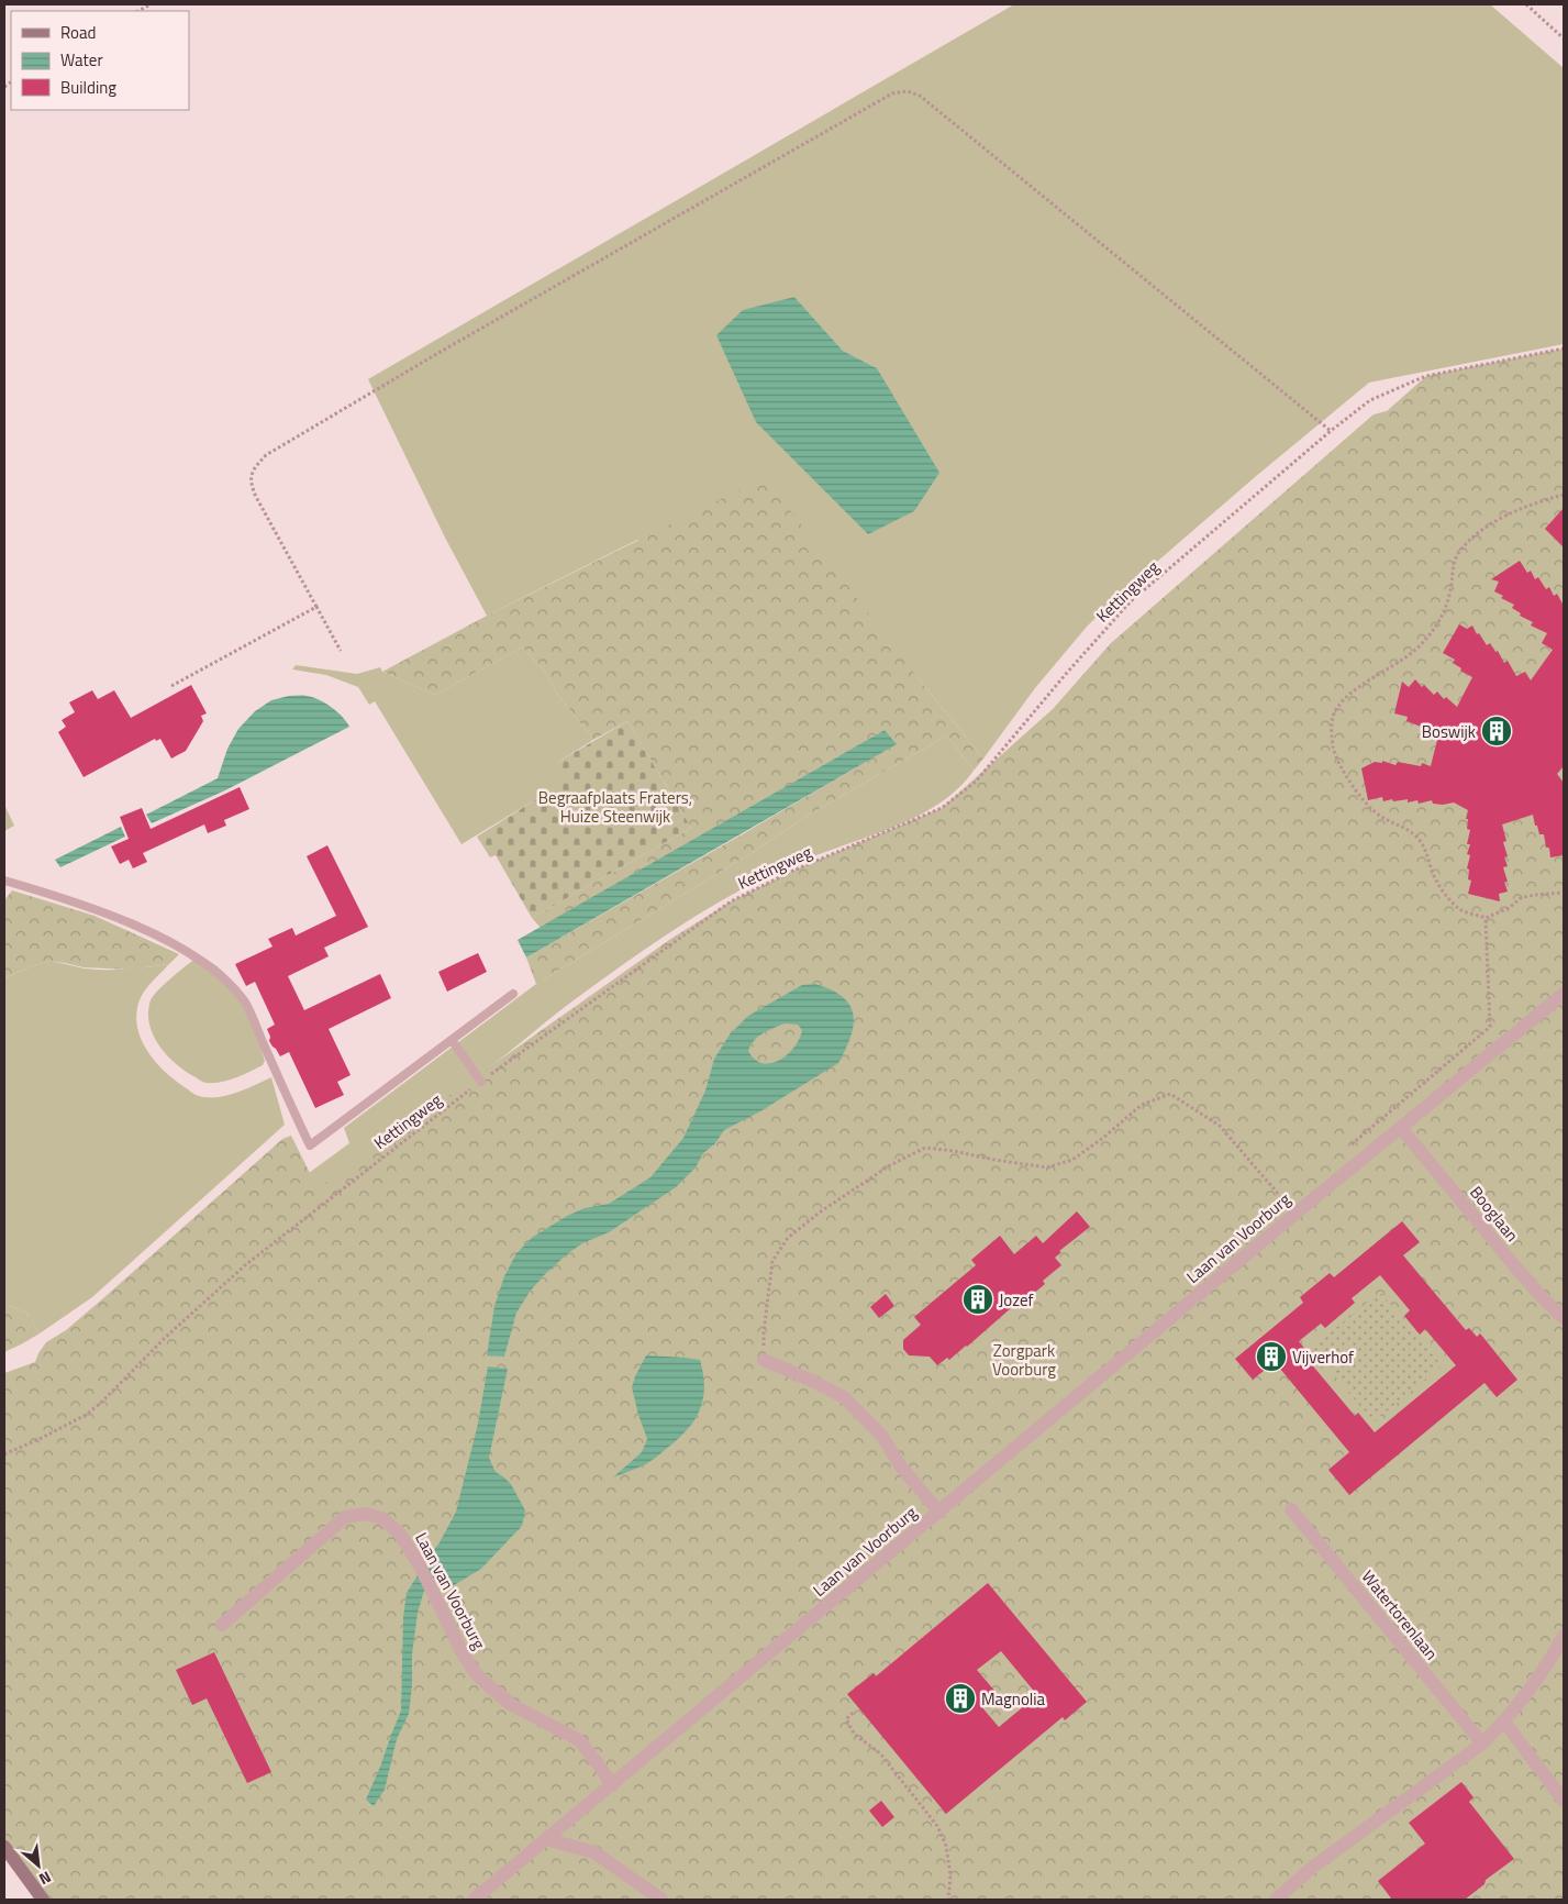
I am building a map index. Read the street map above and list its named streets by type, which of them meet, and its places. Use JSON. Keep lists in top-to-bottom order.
{
  "streets": {
    "street": ["Booglaan", "Laan van Voorburg", "Watertorenlaan"],
    "path": ["Kettingweg"]
  },
  "crossings": [
    ["Booglaan", "Laan van Voorburg"]
  ],
  "parks": ["Begraafplaats Fraters, Huize Steenwijk", "Zorgpark Voorburg"],
  "places": {
    "building": [
      "Boswijk",
      "Jozef",
      "Vijverhof",
      "Magnolia"
    ]
  },
  "legend": ["Road", "Water", "Building"],
  "north": "bottom right"
}
